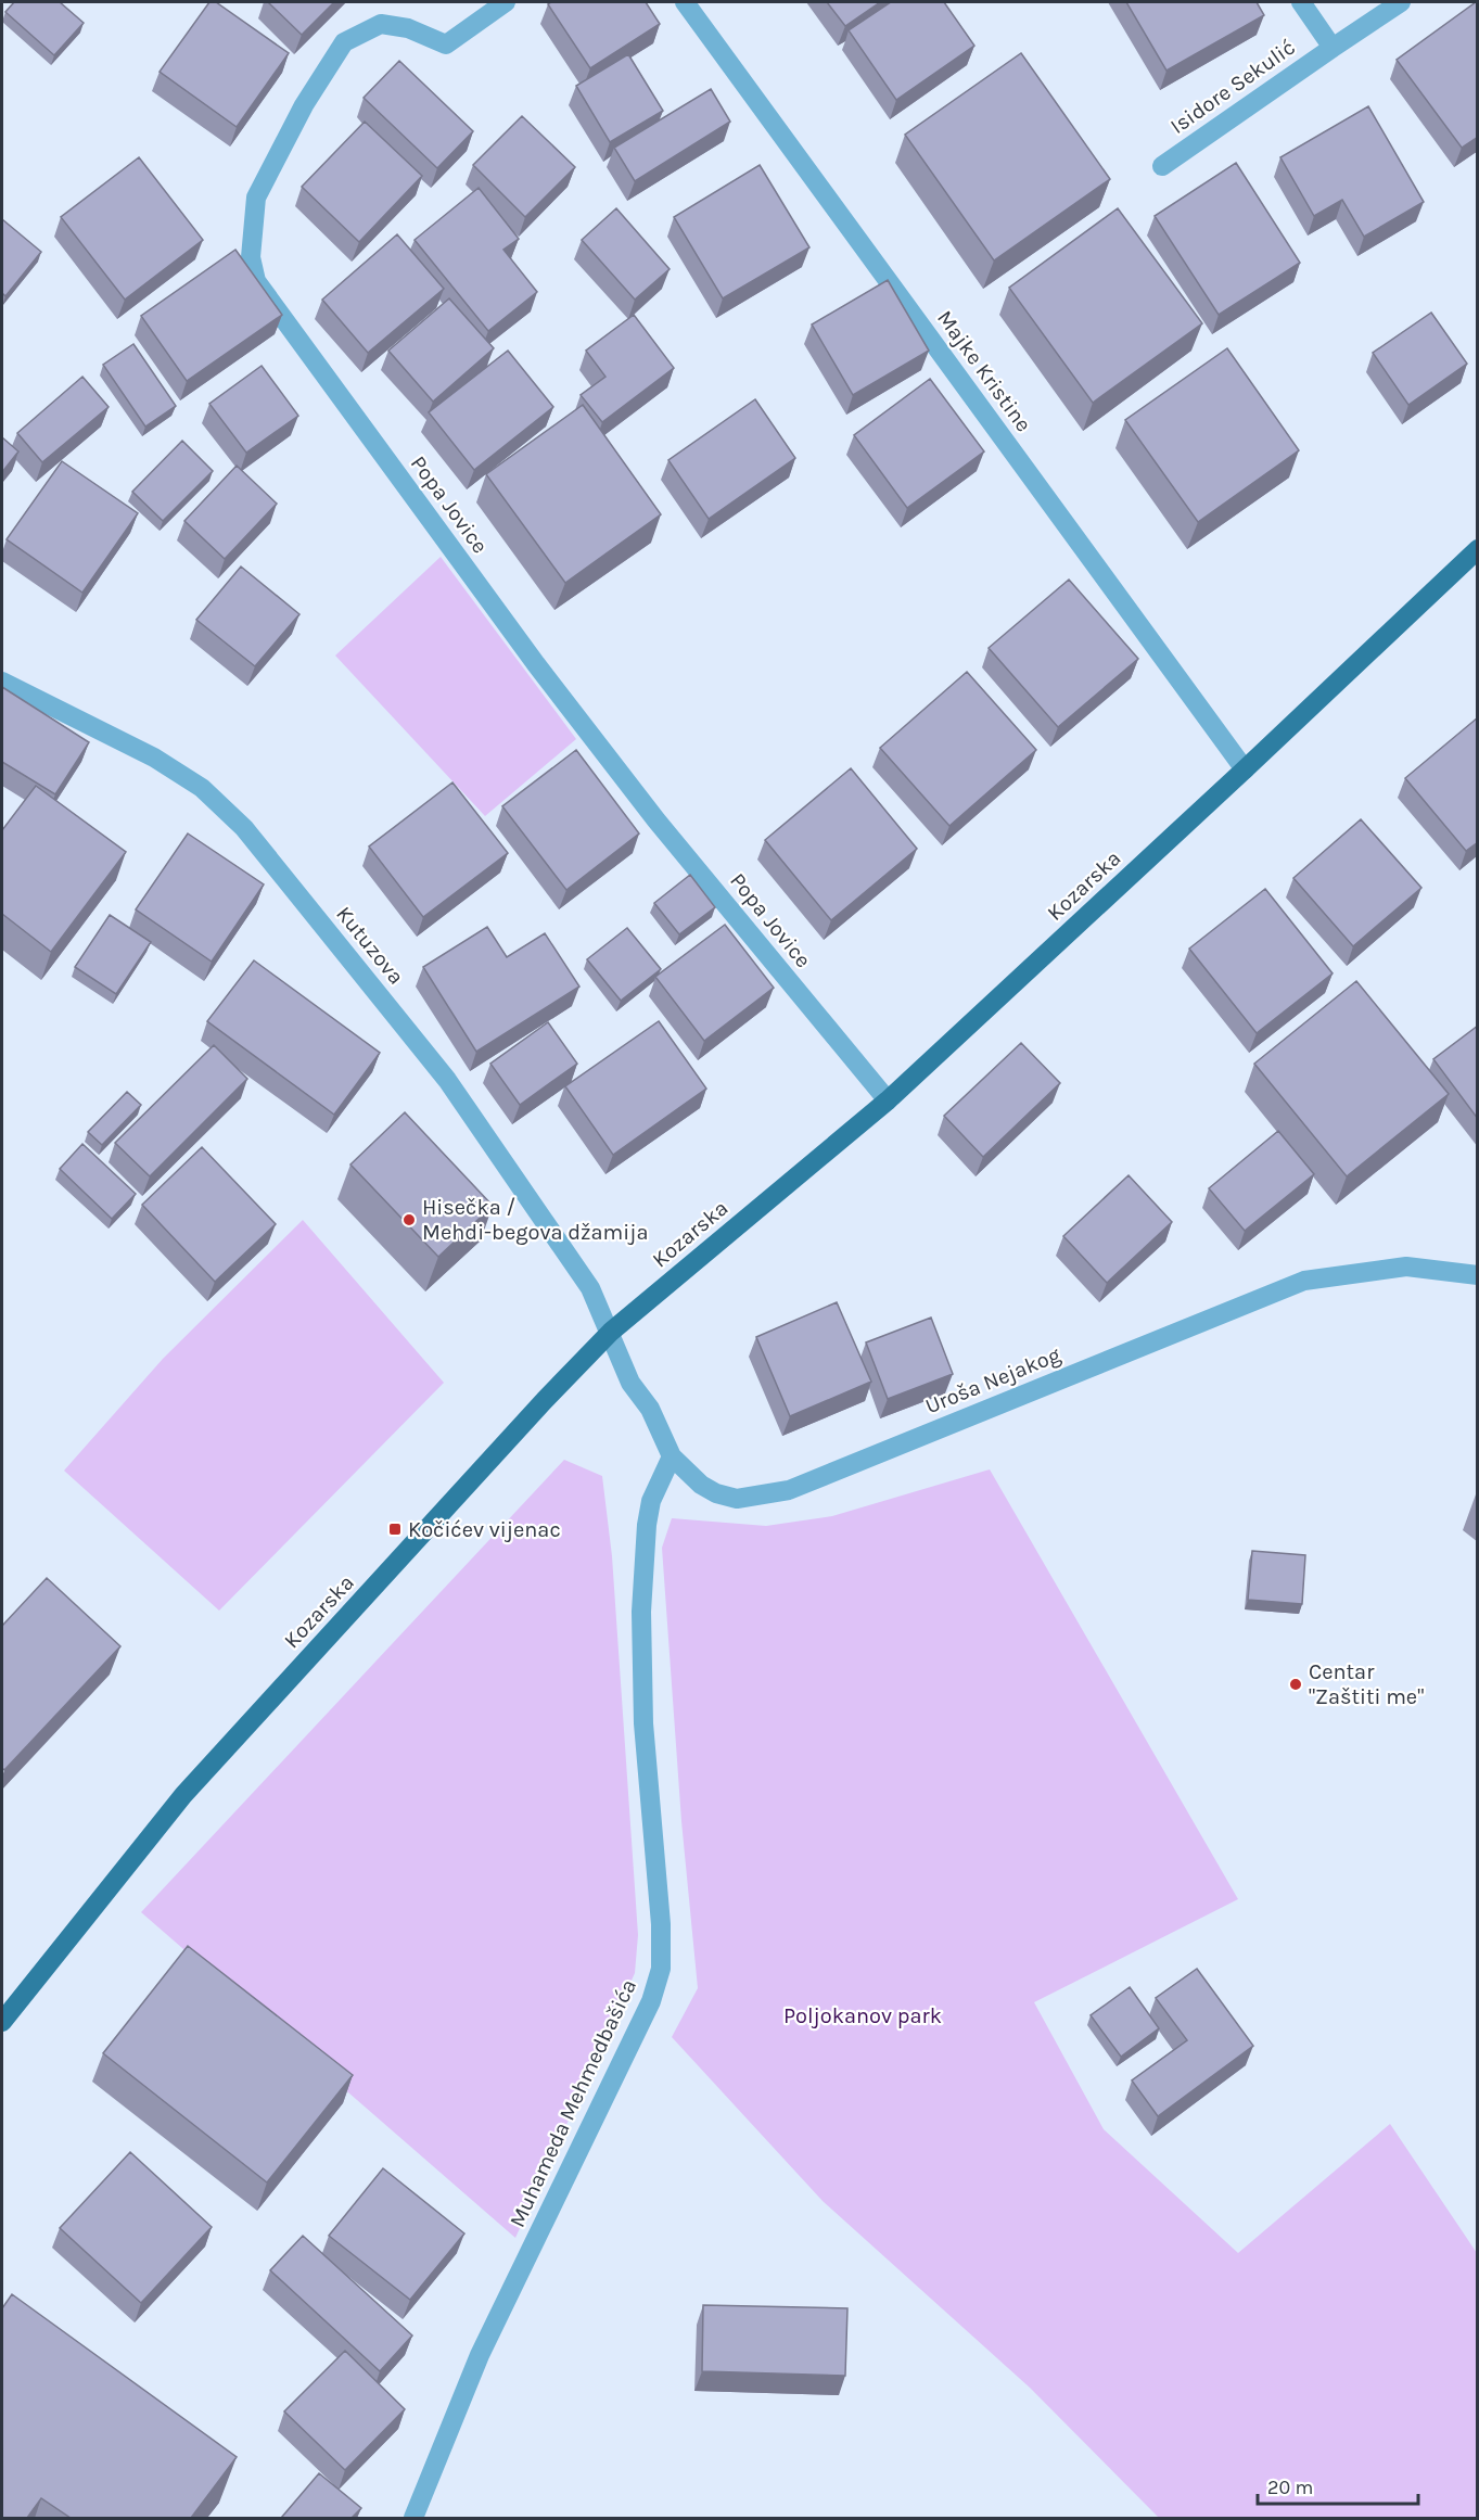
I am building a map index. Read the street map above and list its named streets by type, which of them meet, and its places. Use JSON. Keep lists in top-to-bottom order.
{
  "streets": {
    "main road": ["Kozarska"],
    "street": [
      "Isidore Sekulić",
      "Majke Kristine",
      "Popa Jovice",
      "Kutuzova",
      "Uroša Nejakog",
      "Muhameda Mehmedbašića"
    ]
  },
  "crossings": [
    ["Majke Kristine", "Kozarska"],
    ["Popa Jovice", "Kozarska"],
    ["Kozarska", "Kutuzova"],
    ["Kozarska", "Uroša Nejakog"],
    ["Kutuzova", "Uroša Nejakog"],
    ["Uroša Nejakog", "Muhameda Mehmedbašića"]
  ],
  "parks": ["Poljokanov park"],
  "places": {
    "other": ["Hisečka / Mehdi-begova džamija", "Centar \"Zaštiti me\""],
    "transit": ["Kočićev vijenac"]
  },
  "scale_bar": "20 m"
}
